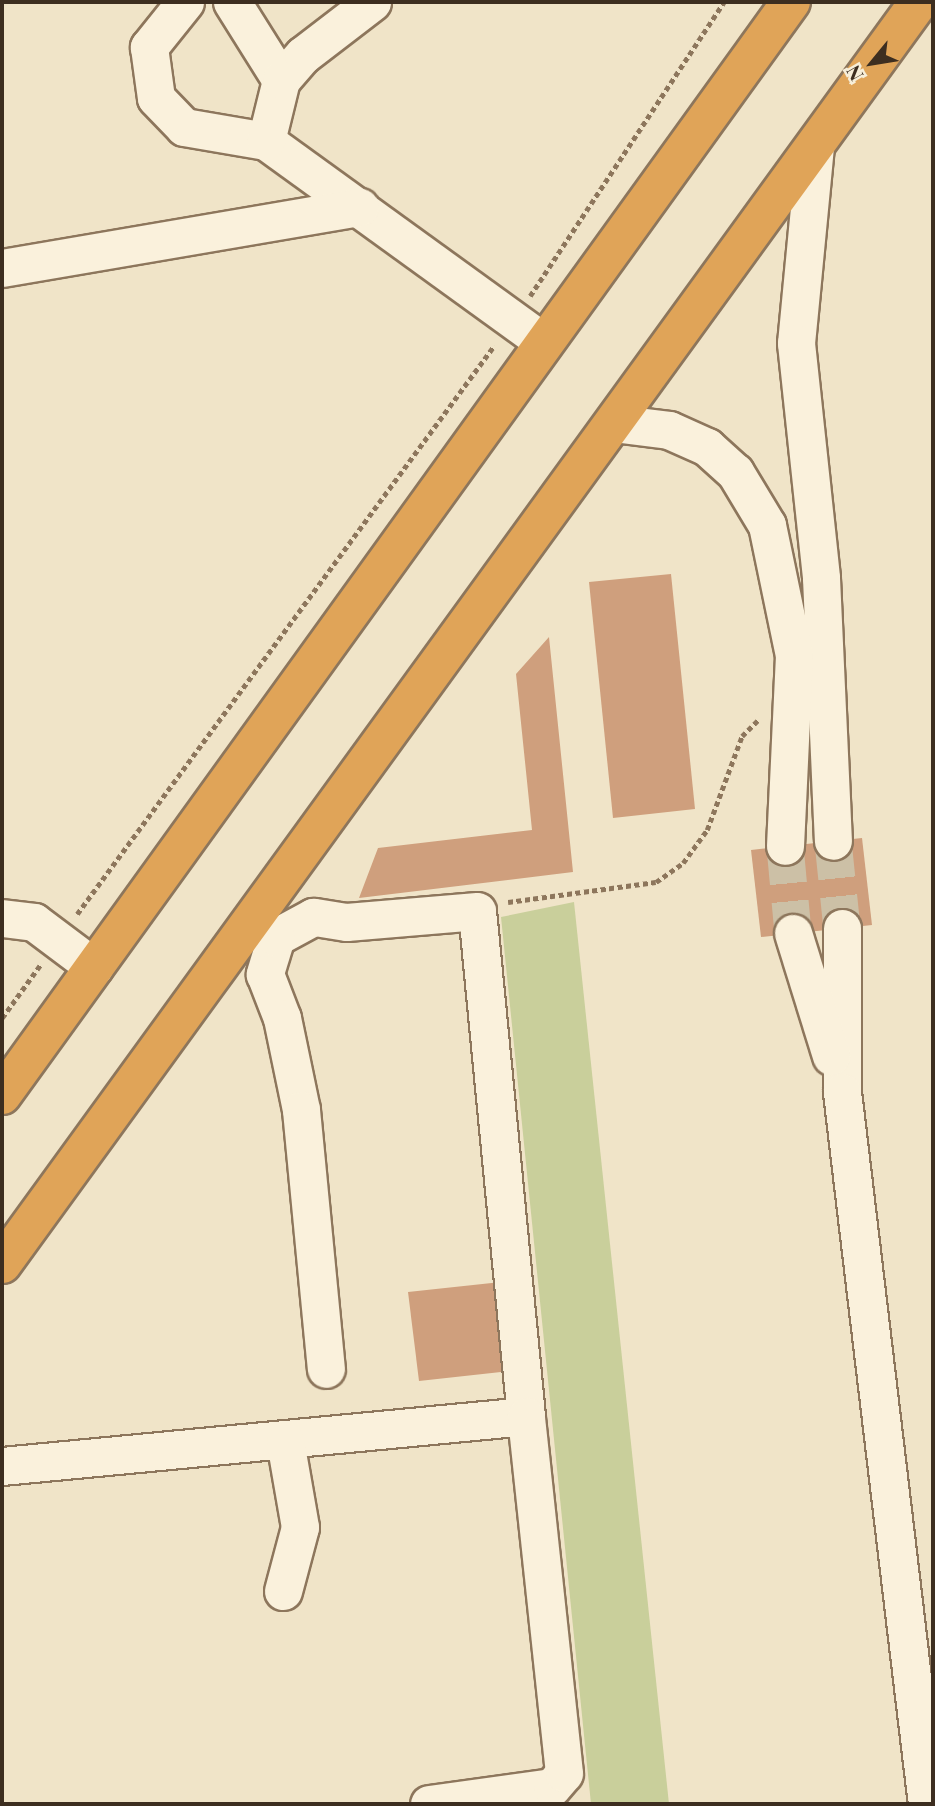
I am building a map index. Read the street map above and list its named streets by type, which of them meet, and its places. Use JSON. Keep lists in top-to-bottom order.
{
  "north": "bottom left"
}
